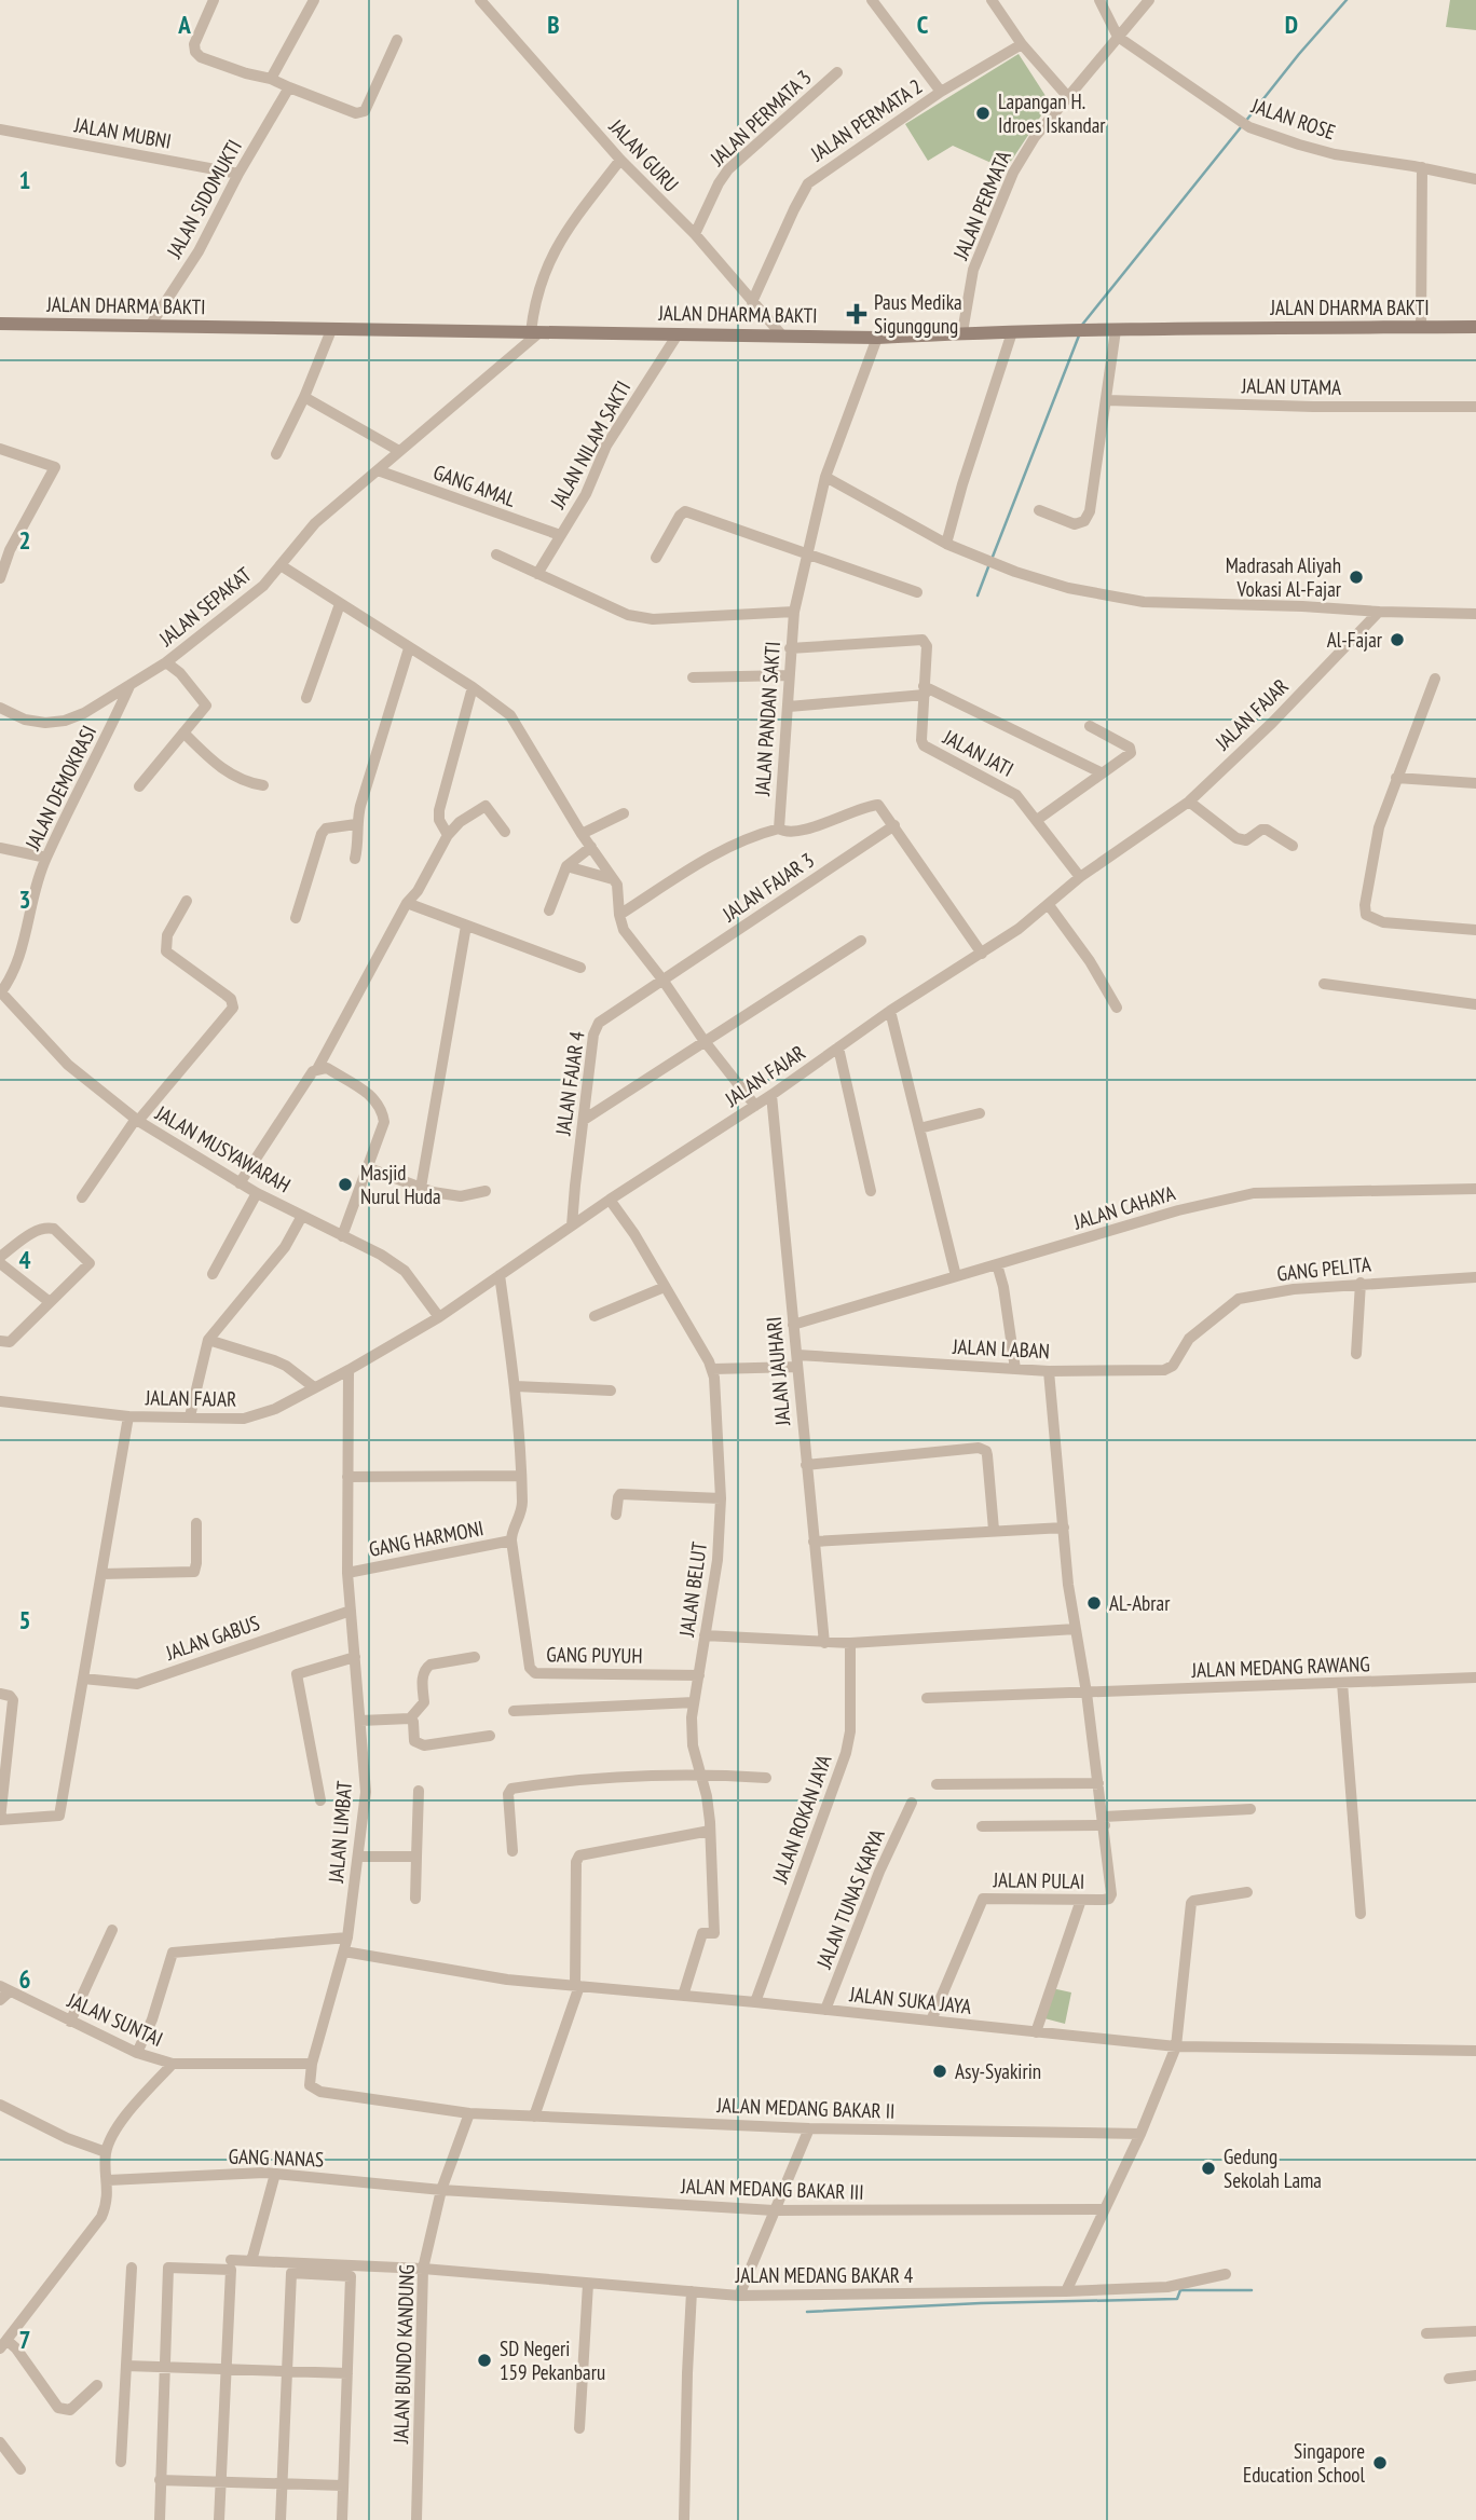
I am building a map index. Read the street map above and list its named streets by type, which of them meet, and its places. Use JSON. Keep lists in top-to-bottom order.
{
  "streets": {
    "main road": ["JALAN DHARMA BAKTI"],
    "street": [
      "JALAN PERMATA 3",
      "JALAN ROSE",
      "JALAN PERMATA 2",
      "JALAN MUBNI",
      "JALAN GURU",
      "JALAN SIDOMUKTI",
      "JALAN PERMATA",
      "JALAN UTAMA",
      "JALAN NILAM SAKTI",
      "GANG AMAL",
      "JALAN SEPAKAT",
      "JALAN FAJAR",
      "JALAN PANDAN SAKTI",
      "JALAN JATI",
      "JALAN DEMOKRASI",
      "JALAN FAJAR 3",
      "JALAN FAJAR 4",
      "JALAN MUSYAWARAH",
      "JALAN CAHAYA",
      "GANG PELITA",
      "JALAN LABAN",
      "JALAN JAUHARI",
      "GANG HARMONI",
      "JALAN BELUT",
      "JALAN GABUS",
      "GANG PUYUH",
      "JALAN MEDANG RAWANG",
      "JALAN ROKAN JAYA",
      "JALAN LIMBAT",
      "JALAN PULAI",
      "JALAN TUNAS KARYA",
      "JALAN SUKA JAYA",
      "JALAN SUNTAI",
      "JALAN MEDANG BAKAR II",
      "GANG NANAS",
      "JALAN MEDANG BAKAR III",
      "JALAN MEDANG BAKAR 4",
      "JALAN BUNDO KANDUNG"
    ]
  },
  "crossings": [
    ["JALAN PERMATA 3", "JALAN GURU"],
    ["JALAN ROSE", "JALAN PERMATA"],
    ["JALAN PERMATA 2", "JALAN GURU"],
    ["JALAN MUBNI", "JALAN SIDOMUKTI"],
    ["JALAN GURU", "JALAN DHARMA BAKTI"],
    ["JALAN SIDOMUKTI", "JALAN DHARMA BAKTI"],
    ["JALAN PERMATA", "JALAN DHARMA BAKTI"],
    ["JALAN DHARMA BAKTI", "JALAN NILAM SAKTI"],
    ["JALAN DHARMA BAKTI", "JALAN SEPAKAT"],
    ["JALAN DHARMA BAKTI", "JALAN PANDAN SAKTI"],
    ["JALAN NILAM SAKTI", "GANG AMAL"],
    ["GANG AMAL", "JALAN SEPAKAT"],
    ["JALAN SEPAKAT", "JALAN DEMOKRASI"],
    ["JALAN FAJAR", "JALAN JATI"],
    ["JALAN FAJAR", "JALAN FAJAR 4"],
    ["JALAN FAJAR", "JALAN MUSYAWARAH"],
    ["JALAN FAJAR", "JALAN JAUHARI"],
    ["JALAN FAJAR", "JALAN BELUT"],
    ["JALAN FAJAR", "JALAN LIMBAT"],
    ["JALAN PANDAN SAKTI", "JALAN JATI"],
    ["JALAN DEMOKRASI", "JALAN MUSYAWARAH"],
    ["JALAN FAJAR 3", "JALAN FAJAR 4"],
    ["JALAN CAHAYA", "JALAN JAUHARI"],
    ["GANG PELITA", "JALAN LABAN"],
    ["JALAN LABAN", "JALAN JAUHARI"],
    ["JALAN LABAN", "JALAN BELUT"],
    ["JALAN LABAN", "JALAN PULAI"],
    ["GANG HARMONI", "GANG PUYUH"],
    ["GANG HARMONI", "JALAN LIMBAT"],
    ["JALAN BELUT", "GANG PUYUH"],
    ["JALAN BELUT", "JALAN SUKA JAYA"],
    ["JALAN GABUS", "JALAN LIMBAT"],
    ["JALAN MEDANG RAWANG", "JALAN PULAI"],
    ["JALAN ROKAN JAYA", "JALAN SUKA JAYA"],
    ["JALAN LIMBAT", "JALAN SUKA JAYA"],
    ["JALAN LIMBAT", "JALAN SUNTAI"],
    ["JALAN PULAI", "JALAN SUKA JAYA"],
    ["JALAN TUNAS KARYA", "JALAN SUKA JAYA"],
    ["JALAN MEDANG BAKAR II", "JALAN BUNDO KANDUNG"],
    ["GANG NANAS", "JALAN MEDANG BAKAR III"],
    ["GANG NANAS", "JALAN BUNDO KANDUNG"],
    ["JALAN MEDANG BAKAR III", "JALAN BUNDO KANDUNG"],
    ["JALAN MEDANG BAKAR 4", "JALAN BUNDO KANDUNG"]
  ],
  "places": {
    "other": [
      "Lapangan H. Idroes Iskandar",
      "Madrasah Aliyah Vokasi Al-Fajar",
      "Al-Fajar",
      "Masjid Nurul Huda",
      "AL-Abrar",
      "Asy-Syakirin",
      "Gedung Sekolah Lama",
      "SD Negeri 159 Pekanbaru",
      "Singapore Education School"
    ],
    "health": ["Paus Medika Sigunggung"]
  },
  "grid": {
    "columns": [
      "A",
      "B",
      "C",
      "D"
    ],
    "rows": [
      "1",
      "2",
      "3",
      "4",
      "5",
      "6",
      "7"
    ]
  }
}
